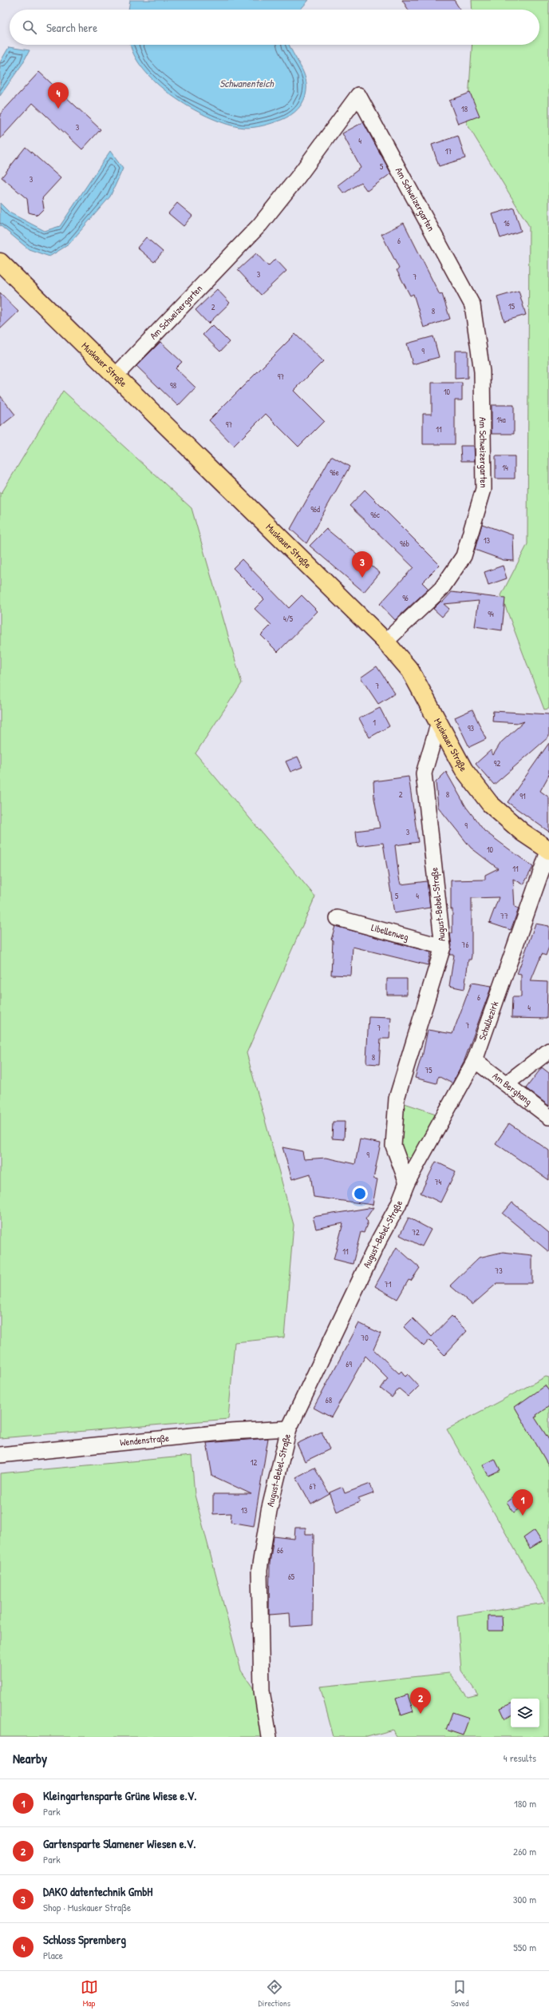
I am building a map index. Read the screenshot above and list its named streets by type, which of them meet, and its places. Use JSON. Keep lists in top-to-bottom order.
{
  "streets": {
    "main road": ["Muskauer Straße"],
    "street": [
      "Am Schweizergarten",
      "August-Bebel-Straße",
      "Libellenweg",
      "Schulbezirk",
      "Am Berghang",
      "Wendenstraße"
    ]
  },
  "crossings": [
    ["Am Schweizergarten", "Muskauer Straße"],
    ["Muskauer Straße", "August-Bebel-Straße"],
    ["Muskauer Straße", "Schulbezirk"],
    ["August-Bebel-Straße", "Libellenweg"],
    ["August-Bebel-Straße", "Schulbezirk"],
    ["August-Bebel-Straße", "Wendenstraße"],
    ["Schulbezirk", "Am Berghang"]
  ],
  "water": ["Schwanenteich"],
  "house_numbers": [
    "18",
    "3",
    "4",
    "17",
    "5",
    "3",
    "16",
    "6",
    "3",
    "7",
    "15",
    "2",
    "8",
    "9",
    "97",
    "98",
    "10",
    "14a",
    "97",
    "11",
    "14",
    "96e",
    "96d",
    "96c",
    "13",
    "96b",
    "96",
    "94",
    "4/5",
    "7",
    "1",
    "93",
    "92",
    "2",
    "8",
    "91",
    "9",
    "3",
    "10",
    "11",
    "5",
    "4",
    "77",
    "76",
    "6",
    "4",
    "7",
    "7",
    "8",
    "75",
    "9",
    "74",
    "72",
    "11",
    "73",
    "71",
    "70",
    "69",
    "68",
    "12",
    "67",
    "13",
    "66",
    "65"
  ],
  "page": {
    "search": "Search here",
    "pins": [
      "4",
      "3",
      "1",
      "2"
    ],
    "heading": ["Nearby", "4 results"],
    "list": [
      {
        "mark": "1",
        "name": "Kleingartensparte Grüne Wiese e.V.",
        "note": "Park",
        "value": "180 m"
      },
      {
        "mark": "2",
        "name": "Gartensparte Slamener Wiesen e.V.",
        "note": "Park",
        "value": "260 m"
      },
      {
        "mark": "3",
        "name": "DAKO datentechnik GmbH",
        "note": "Shop · Muskauer Straße",
        "value": "300 m"
      },
      {
        "mark": "4",
        "name": "Schloss Spremberg",
        "note": "Place",
        "value": "550 m"
      }
    ],
    "nav": ["Map", "Directions", "Saved"]
  }
}
